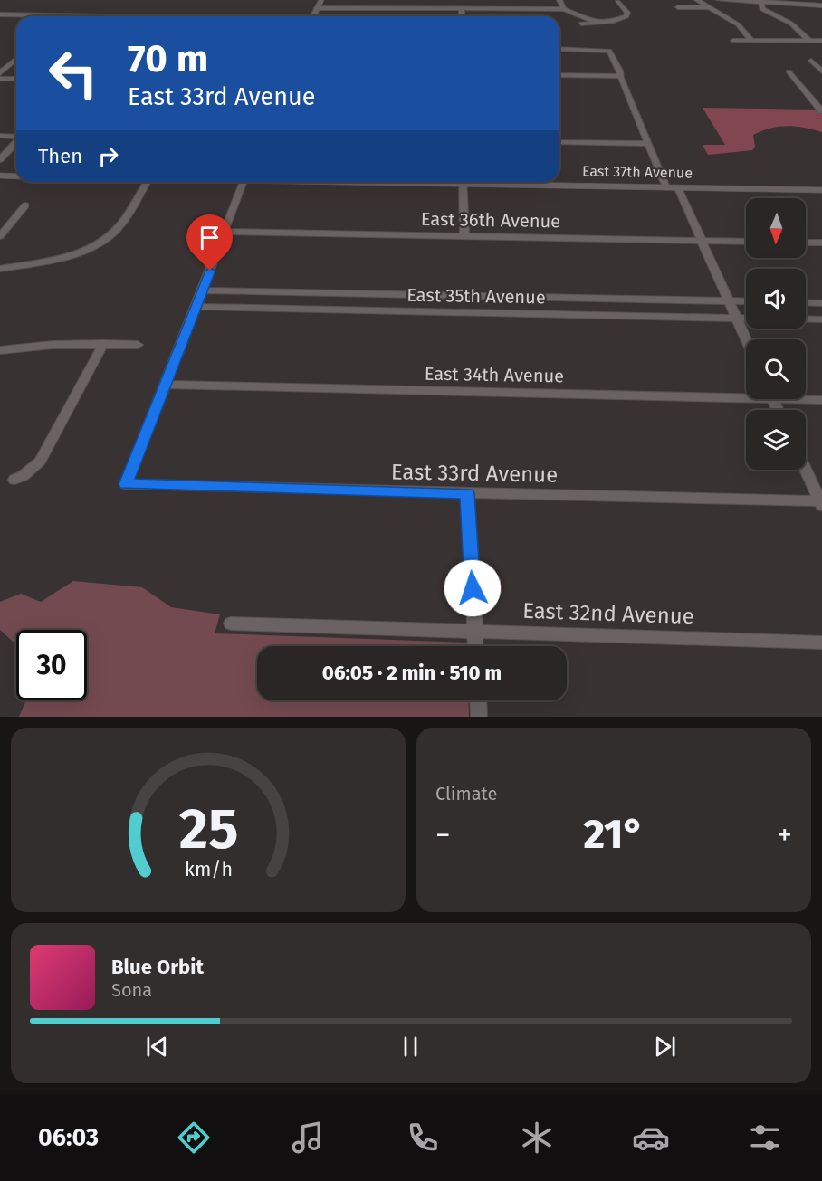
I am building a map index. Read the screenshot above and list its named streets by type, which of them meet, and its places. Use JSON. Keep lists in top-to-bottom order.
{
  "streets": {
    "street": [
      "East 37th Avenue",
      "East 36th Avenue",
      "East 35th Avenue",
      "East 34th Avenue",
      "East 33rd Avenue",
      "East 32nd Avenue"
    ]
  },
  "crossings": [
    ["East 34th Avenue", "East 33rd Avenue"]
  ],
  "north": "bottom",
  "page": {
    "turn": ["70 m", "East 33rd Avenue"],
    "then": "Then",
    "limit": "30",
    "trip": "06:05 · 2 min · 510 m",
    "tile": "Climate",
    "heat": ["−", "21°", "+"],
    "song": ["Blue Orbit", "Sona"],
    "tabs": "06:03",
    "gauge": ["25", "km/h"]
  }
}
